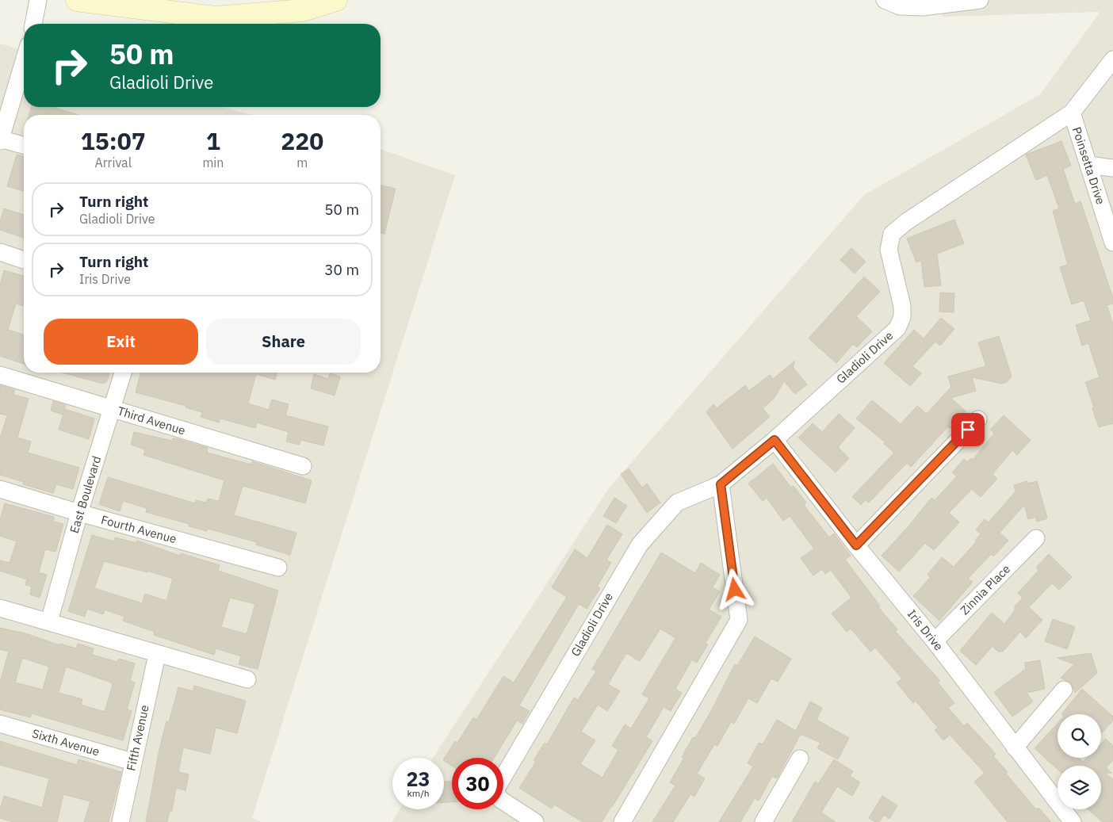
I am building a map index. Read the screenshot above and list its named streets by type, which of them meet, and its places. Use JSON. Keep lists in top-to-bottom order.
{
  "streets": {
    "street": [
      "Poinsetta Drive",
      "Gladioli Drive",
      "Third Avenue",
      "East Boulevard",
      "Fourth Avenue",
      "Zinnia Place",
      "Iris Drive",
      "Fifth Avenue",
      "Sixth Avenue"
    ]
  },
  "crossings": [
    ["Poinsetta Drive", "Gladioli Drive"],
    ["Gladioli Drive", "Iris Drive"],
    ["Third Avenue", "East Boulevard"],
    ["East Boulevard", "Fourth Avenue"],
    ["Zinnia Place", "Iris Drive"],
    ["Fifth Avenue", "Sixth Avenue"]
  ],
  "page": {
    "turn": ["50 m", "Gladioli Drive"],
    "eta": [
      "15:07",
      "Arrival",
      "1",
      "min",
      "220",
      "m"
    ],
    "list": [
      {
        "name": "Turn right",
        "note": "Gladioli Drive",
        "value": "50 m"
      },
      {
        "name": "Turn right",
        "note": "Iris Drive",
        "value": "30 m"
      }
    ],
    "buttons": ["Exit", "Share"],
    "speed": "23 km/h",
    "limit": "30"
  }
}
